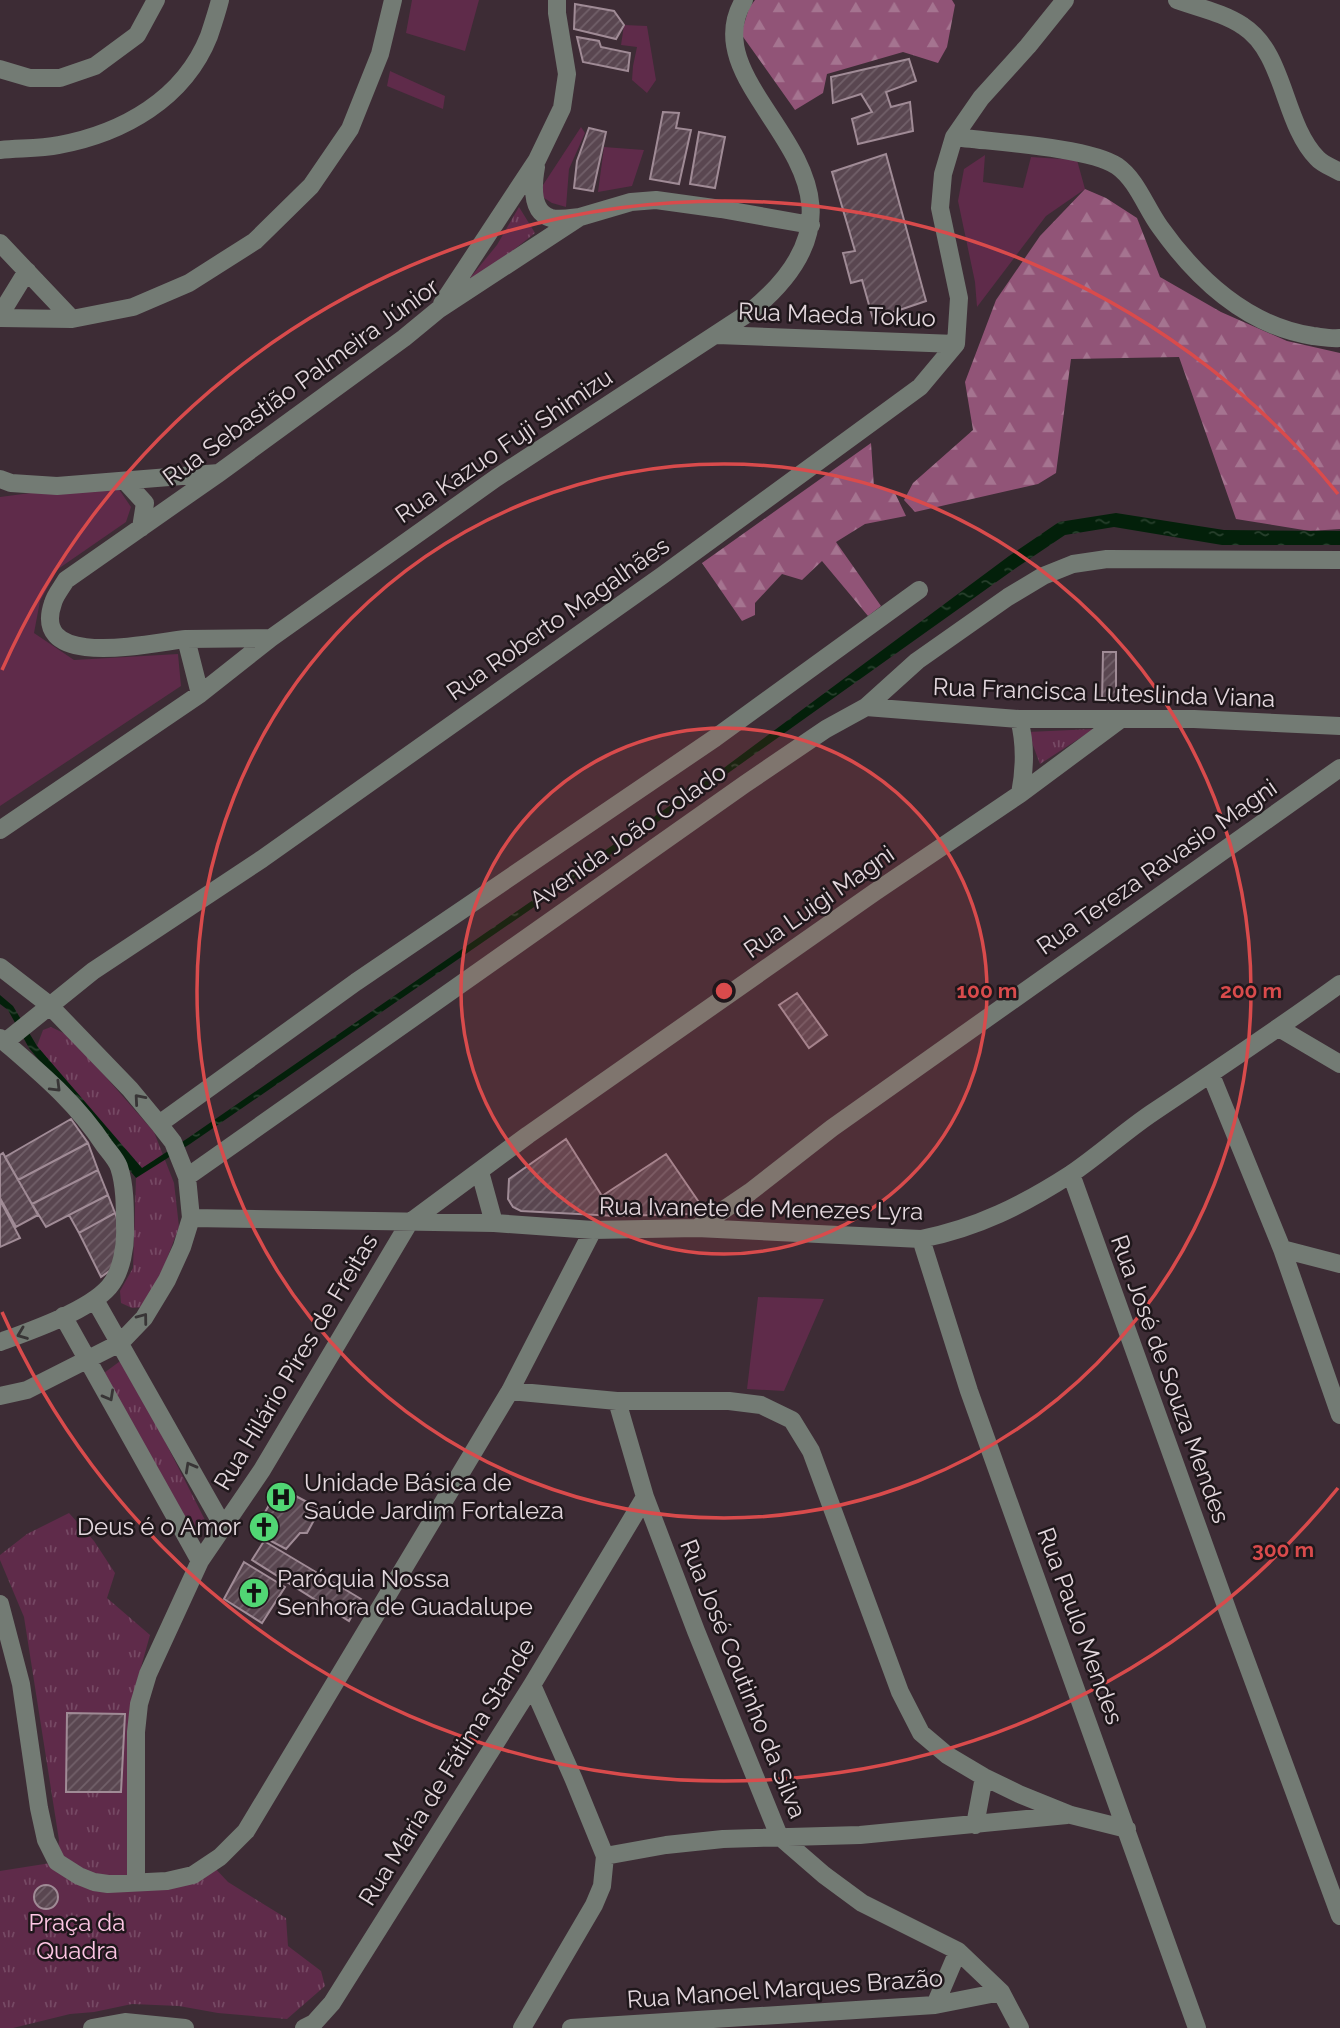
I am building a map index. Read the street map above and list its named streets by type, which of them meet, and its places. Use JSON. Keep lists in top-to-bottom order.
{
  "streets": {
    "street": [
      "Rua Maeda Tokuo",
      "Rua Sebastião Palmeira Júnior",
      "Rua Kazuo Fuji Shimizu",
      "Rua Roberto Magalhães",
      "Rua Francisca Luteslinda Viana",
      "Avenida João Colado",
      "Rua Tereza Ravasio Magni",
      "Rua Luigi Magni",
      "Rua Ivanete de Menezes Lyra",
      "Rua Hilário Pires de Freitas",
      "Rua José de Souza Mendes",
      "Rua Paulo Mendes",
      "Rua José Coutinho da Silva",
      "Rua Maria de Fátima Stande",
      "Rua Manoel Marques Brazão"
    ]
  },
  "crossings": [
    ["Rua Maeda Tokuo", "Rua Kazuo Fuji Shimizu"],
    ["Rua Maeda Tokuo", "Rua Roberto Magalhães"],
    ["Rua Sebastião Palmeira Júnior", "Rua Kazuo Fuji Shimizu"],
    ["Rua Francisca Luteslinda Viana", "Avenida João Colado"],
    ["Rua Francisca Luteslinda Viana", "Rua Luigi Magni"],
    ["Rua Tereza Ravasio Magni", "Rua Ivanete de Menezes Lyra"],
    ["Rua Luigi Magni", "Rua Ivanete de Menezes Lyra"],
    ["Rua Luigi Magni", "Rua Hilário Pires de Freitas"],
    ["Rua Ivanete de Menezes Lyra", "Rua Hilário Pires de Freitas"],
    ["Rua Ivanete de Menezes Lyra", "Rua José de Souza Mendes"],
    ["Rua Ivanete de Menezes Lyra", "Rua Paulo Mendes"],
    ["Rua José Coutinho da Silva", "Rua Maria de Fátima Stande"],
    ["Rua José Coutinho da Silva", "Rua Manoel Marques Brazão"]
  ],
  "parks": ["Praça da Quadra"],
  "places": {
    "hospital": ["Unidade Básica de Saúde Jardim Fortaleza"],
    "church": ["Deus é o Amor", "Paróquia Nossa Senhora de Guadalupe"]
  },
  "rings": ["100 m", "200 m", "300 m"]
}
